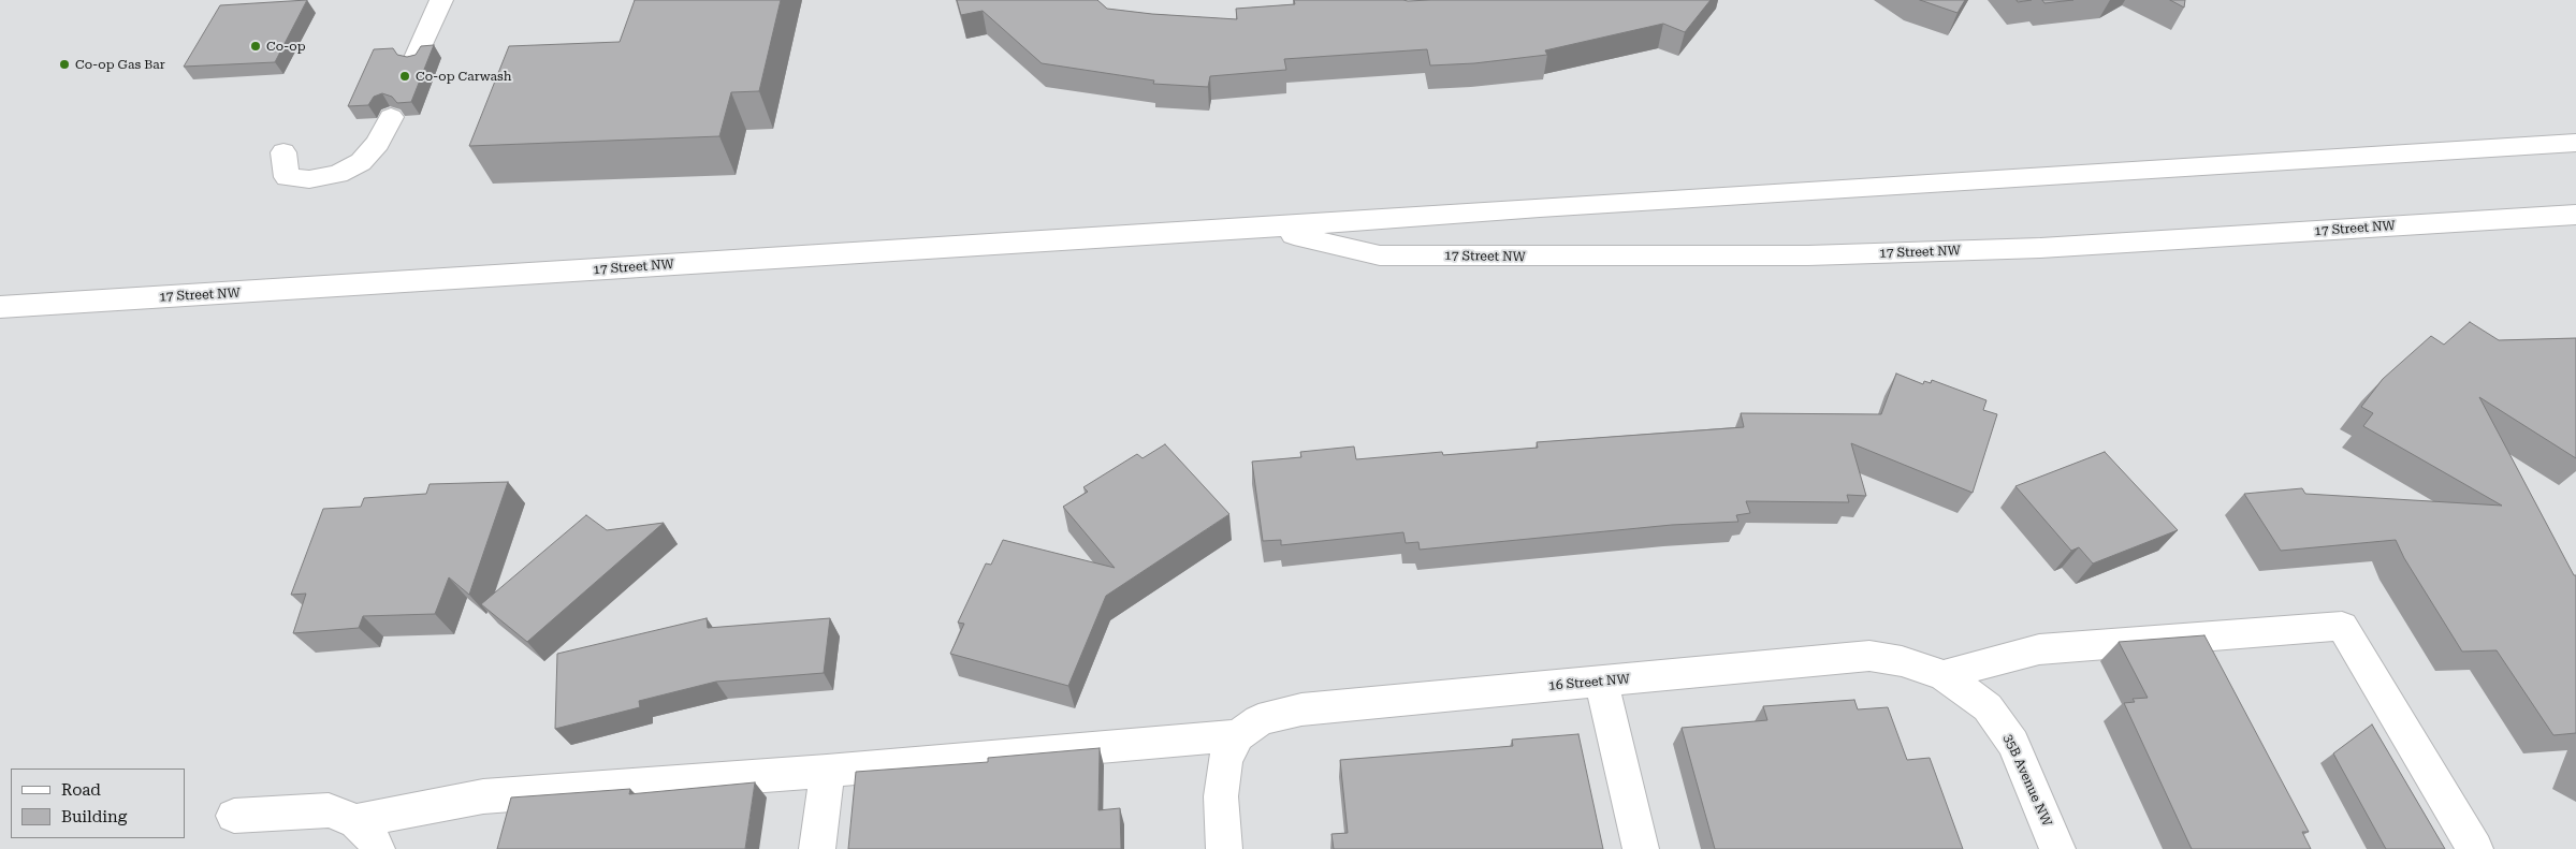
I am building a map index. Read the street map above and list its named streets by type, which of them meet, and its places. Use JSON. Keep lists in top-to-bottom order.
{
  "streets": {
    "main road": ["17 Street NW", "16 Street NW", "35B Avenue NW"]
  },
  "crossings": [
    ["16 Street NW", "35B Avenue NW"]
  ],
  "places": ["Co-op", "Co-op Gas Bar", "Co-op Carwash"],
  "legend": ["Road", "Building"]
}
